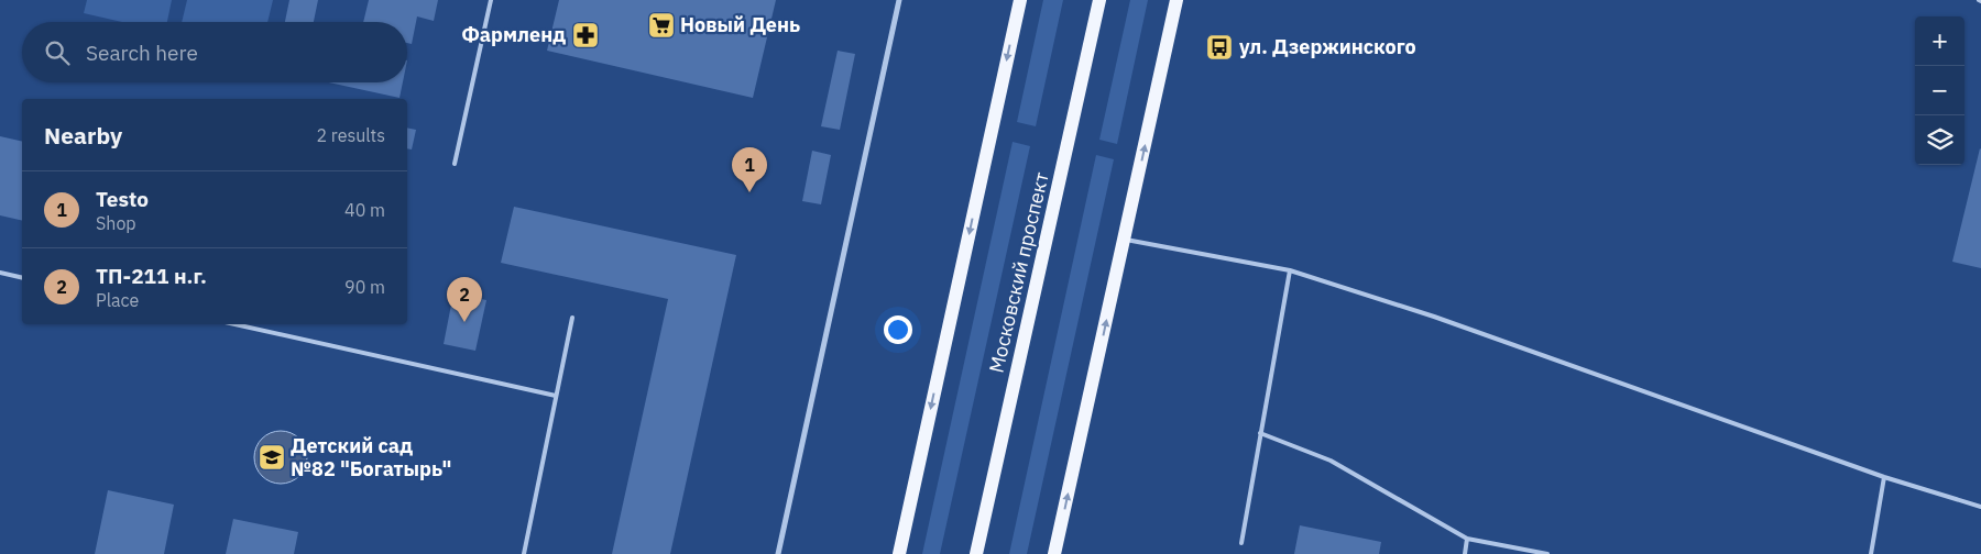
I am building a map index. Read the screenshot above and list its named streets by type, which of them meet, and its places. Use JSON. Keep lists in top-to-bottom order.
{
  "streets": {
    "main road": ["Московский проспект"]
  },
  "places": {
    "supermarket": ["Новый День"],
    "pharmacy": ["Фармленд"],
    "bus stop": ["ул. Дзержинского"],
    "school or university": ["Детский сад №82 \"Богатырь\""]
  },
  "page": {
    "map_buttons": ["+", "−"],
    "search": "Search here",
    "heading": ["Nearby", "2 results"],
    "pins": ["1", "2"],
    "list": [
      {
        "mark": "1",
        "name": "Testo",
        "note": "Shop",
        "value": "40 m"
      },
      {
        "mark": "2",
        "name": "ТП-211 н.г.",
        "note": "Place",
        "value": "90 m"
      }
    ]
  }
}
